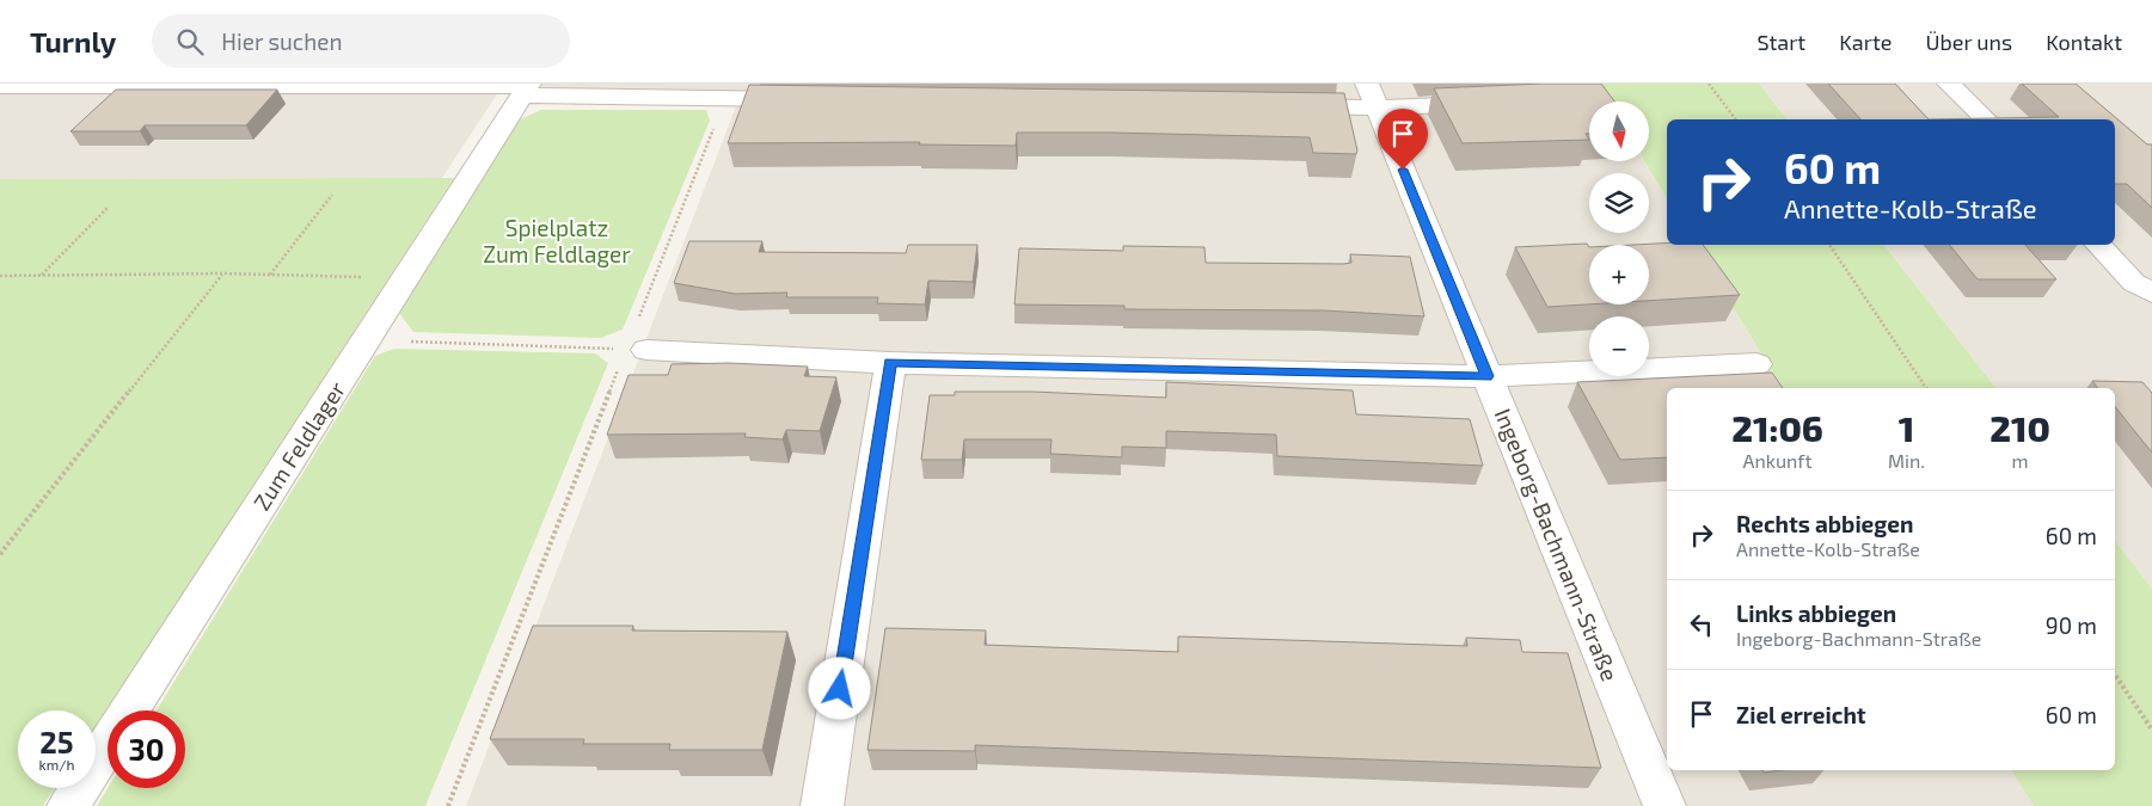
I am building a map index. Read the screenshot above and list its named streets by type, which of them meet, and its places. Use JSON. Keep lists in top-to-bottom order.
{
  "streets": {
    "street": ["Zum Feldlager", "Ingeborg-Bachmann-Straße"]
  },
  "parks": ["Spielplatz Zum Feldlager"],
  "north": "bottom",
  "page": {
    "header": "Turnly",
    "search": "Hier suchen",
    "nav": [
      "Start",
      "Karte",
      "Über uns",
      "Kontakt"
    ],
    "map_buttons": ["+", "−"],
    "turn": ["60 m", "Annette-Kolb-Straße"],
    "eta": [
      "21:06",
      "Ankunft",
      "1",
      "Min.",
      "210",
      "m"
    ],
    "list": [
      {
        "name": "Rechts abbiegen",
        "note": "Annette-Kolb-Straße",
        "value": "60 m"
      },
      {
        "name": "Links abbiegen",
        "note": "Ingeborg-Bachmann-Straße",
        "value": "90 m"
      },
      {
        "name": "Ziel erreicht",
        "value": "60 m"
      }
    ],
    "speed": "25 km/h",
    "limit": "30"
  }
}
